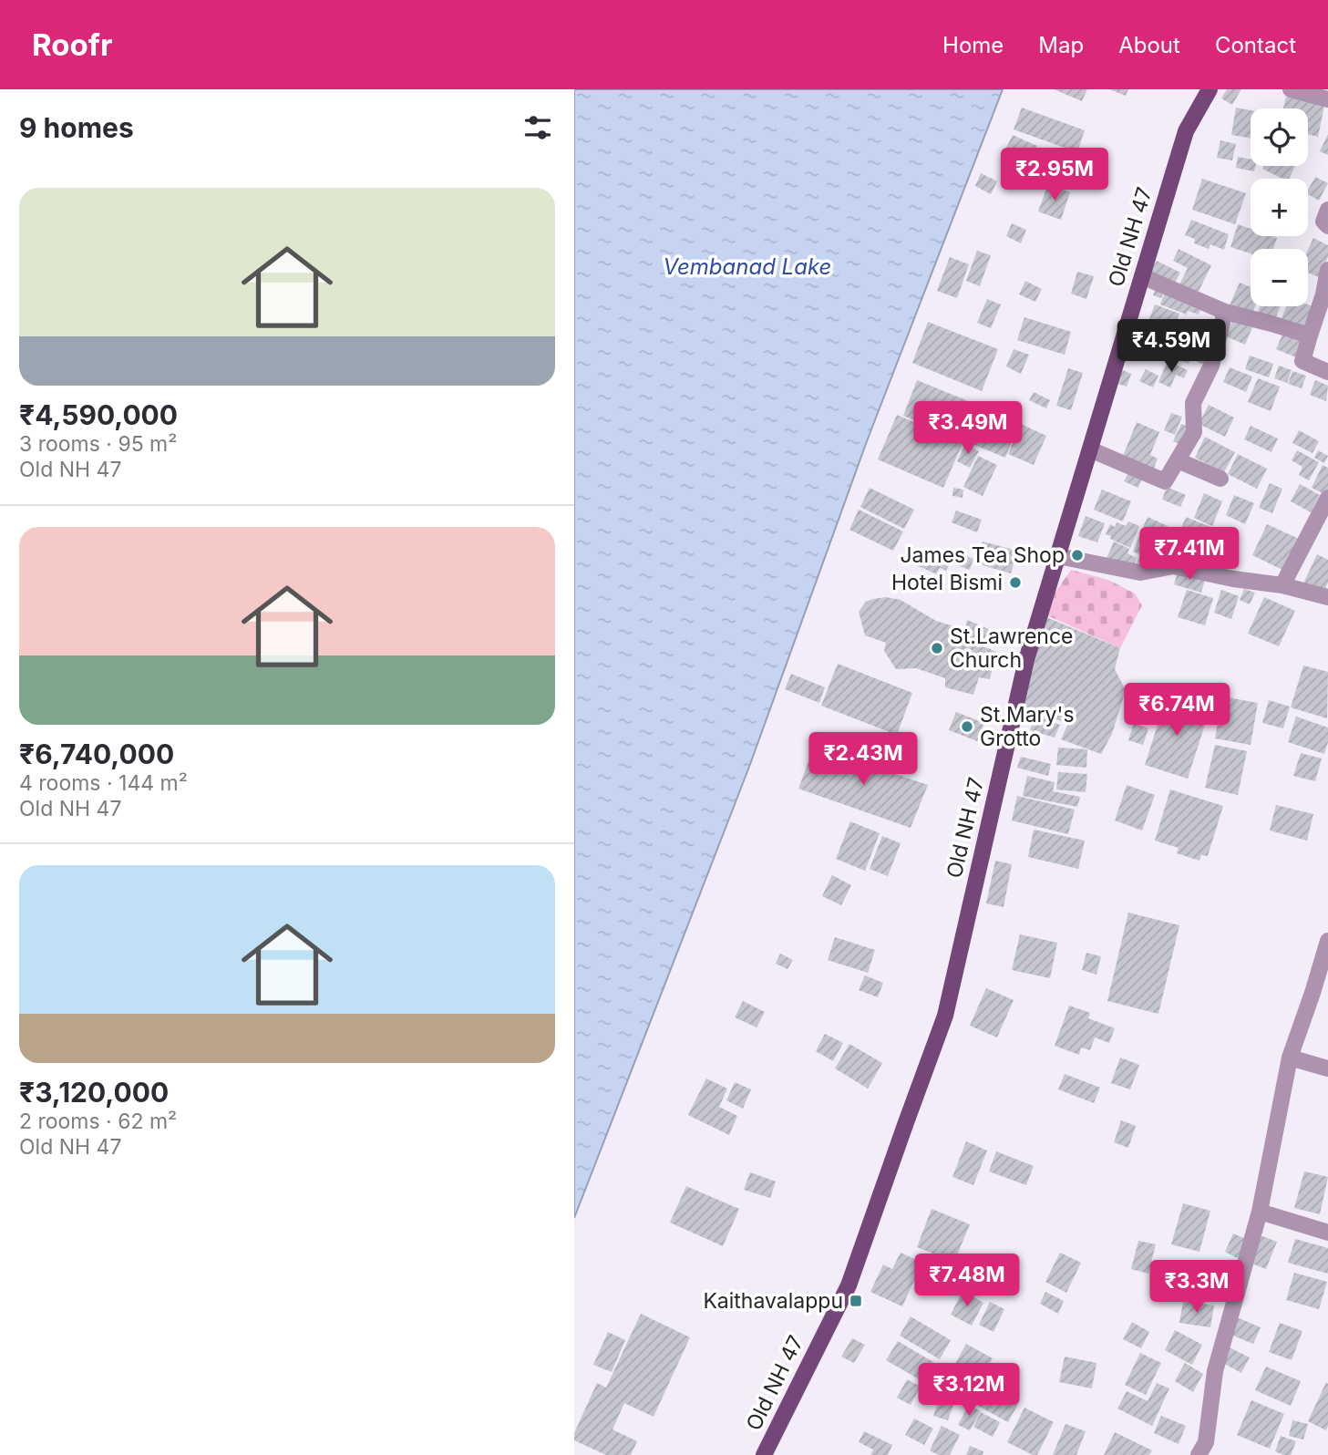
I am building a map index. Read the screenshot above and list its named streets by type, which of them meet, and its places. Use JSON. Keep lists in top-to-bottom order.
{
  "streets": {
    "main road": ["Old NH 47"]
  },
  "water": ["Vembanad Lake"],
  "places": {
    "other": [
      "James Tea Shop",
      "Hotel Bismi",
      "St.Lawrence Church",
      "St.Mary's Grotto"
    ],
    "transit": ["Kaithavalappu"]
  },
  "page": {
    "header": "Roofr",
    "nav": [
      "Home",
      "Map",
      "About",
      "Contact"
    ],
    "heading": "9 homes",
    "map_buttons": ["+", "−"],
    "price": [
      "₹2.95M",
      "₹4.59M",
      "₹3.49M",
      "₹7.41M",
      "₹6.74M",
      "₹2.43M",
      "₹7.48M",
      "₹3.3M",
      "₹3.12M"
    ],
    "list": [
      {
        "name": "₹4,590,000",
        "note": "3 rooms · 95 m² · Old NH 47"
      },
      {
        "name": "₹6,740,000",
        "note": "4 rooms · 144 m² · Old NH 47"
      },
      {
        "name": "₹3,120,000",
        "note": "2 rooms · 62 m² · Old NH 47"
      }
    ]
  }
}
